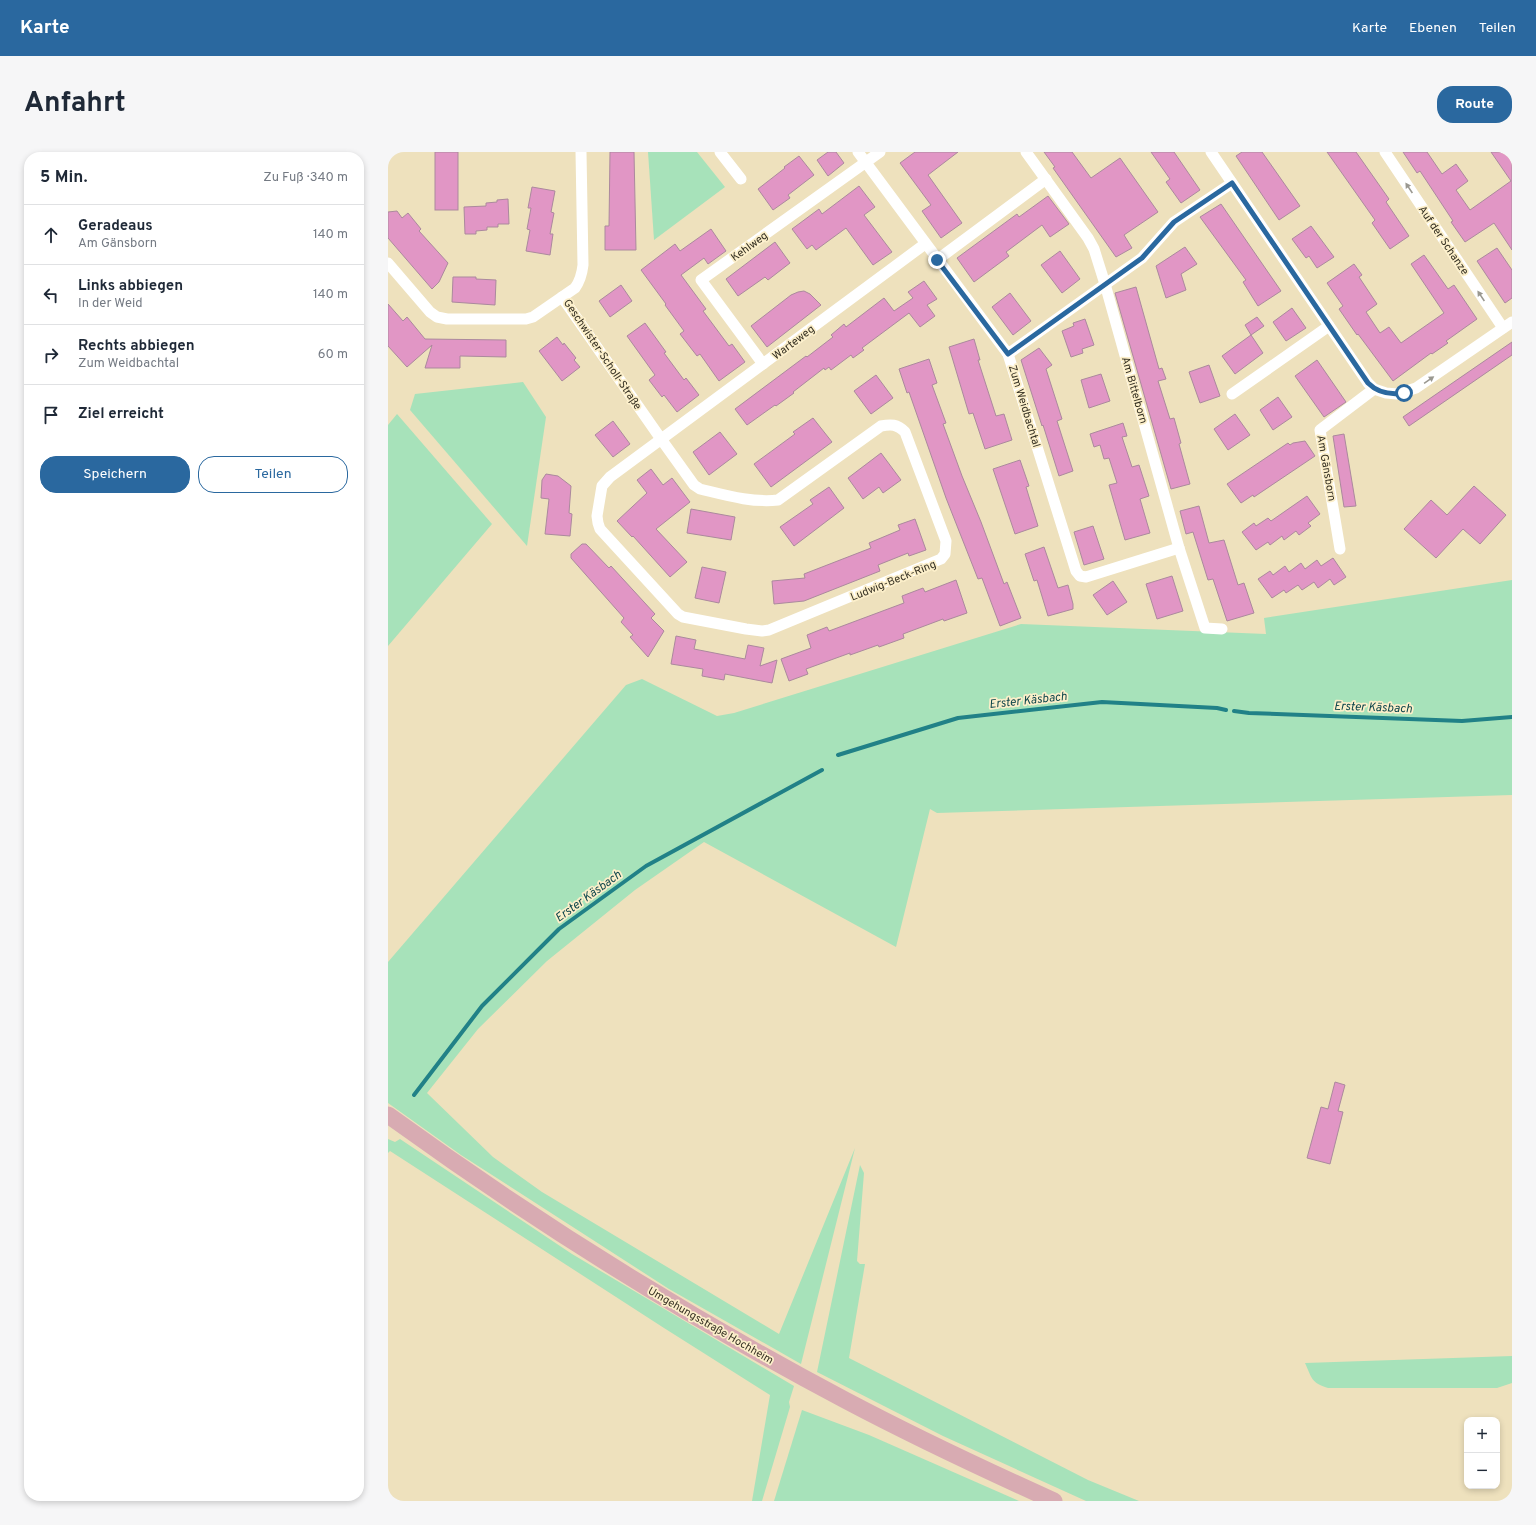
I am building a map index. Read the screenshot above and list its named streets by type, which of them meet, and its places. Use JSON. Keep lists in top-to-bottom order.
{
  "streets": {
    "main road": ["Umgehungsstraße Hochheim"],
    "street": [
      "Auf der Schanze",
      "Kehlweg",
      "Warteweg",
      "Geschwister-Scholl-Straße",
      "Am Bittelborn",
      "Zum Weidbachtal",
      "Am Gänsborn",
      "Ludwig-Beck-Ring"
    ]
  },
  "crossings": [
    ["Kehlweg", "Warteweg"],
    ["Kehlweg", "Zum Weidbachtal"],
    ["Warteweg", "Geschwister-Scholl-Straße"],
    ["Warteweg", "Zum Weidbachtal"],
    ["Warteweg", "Ludwig-Beck-Ring"],
    ["Geschwister-Scholl-Straße", "Ludwig-Beck-Ring"],
    ["Am Bittelborn", "Zum Weidbachtal"]
  ],
  "one_way": ["Auf der Schanze"],
  "water": ["Erster Käsbach"],
  "page": {
    "header": "Karte",
    "nav": ["Karte", "Ebenen", "Teilen"],
    "title": "Anfahrt",
    "buttons": [
      "Route",
      ["Speichern", "Teilen"]
    ],
    "heading": ["5 Min.", "Zu Fuß · 340 m"],
    "list": [
      ["Geradeaus", "Am Gänsborn", "140 m"],
      ["Links abbiegen", "In der Weid", "140 m"],
      ["Rechts abbiegen", "Zum Weidbachtal", "60 m"],
      "Ziel erreicht"
    ],
    "map_buttons": ["+", "−"]
  }
}
